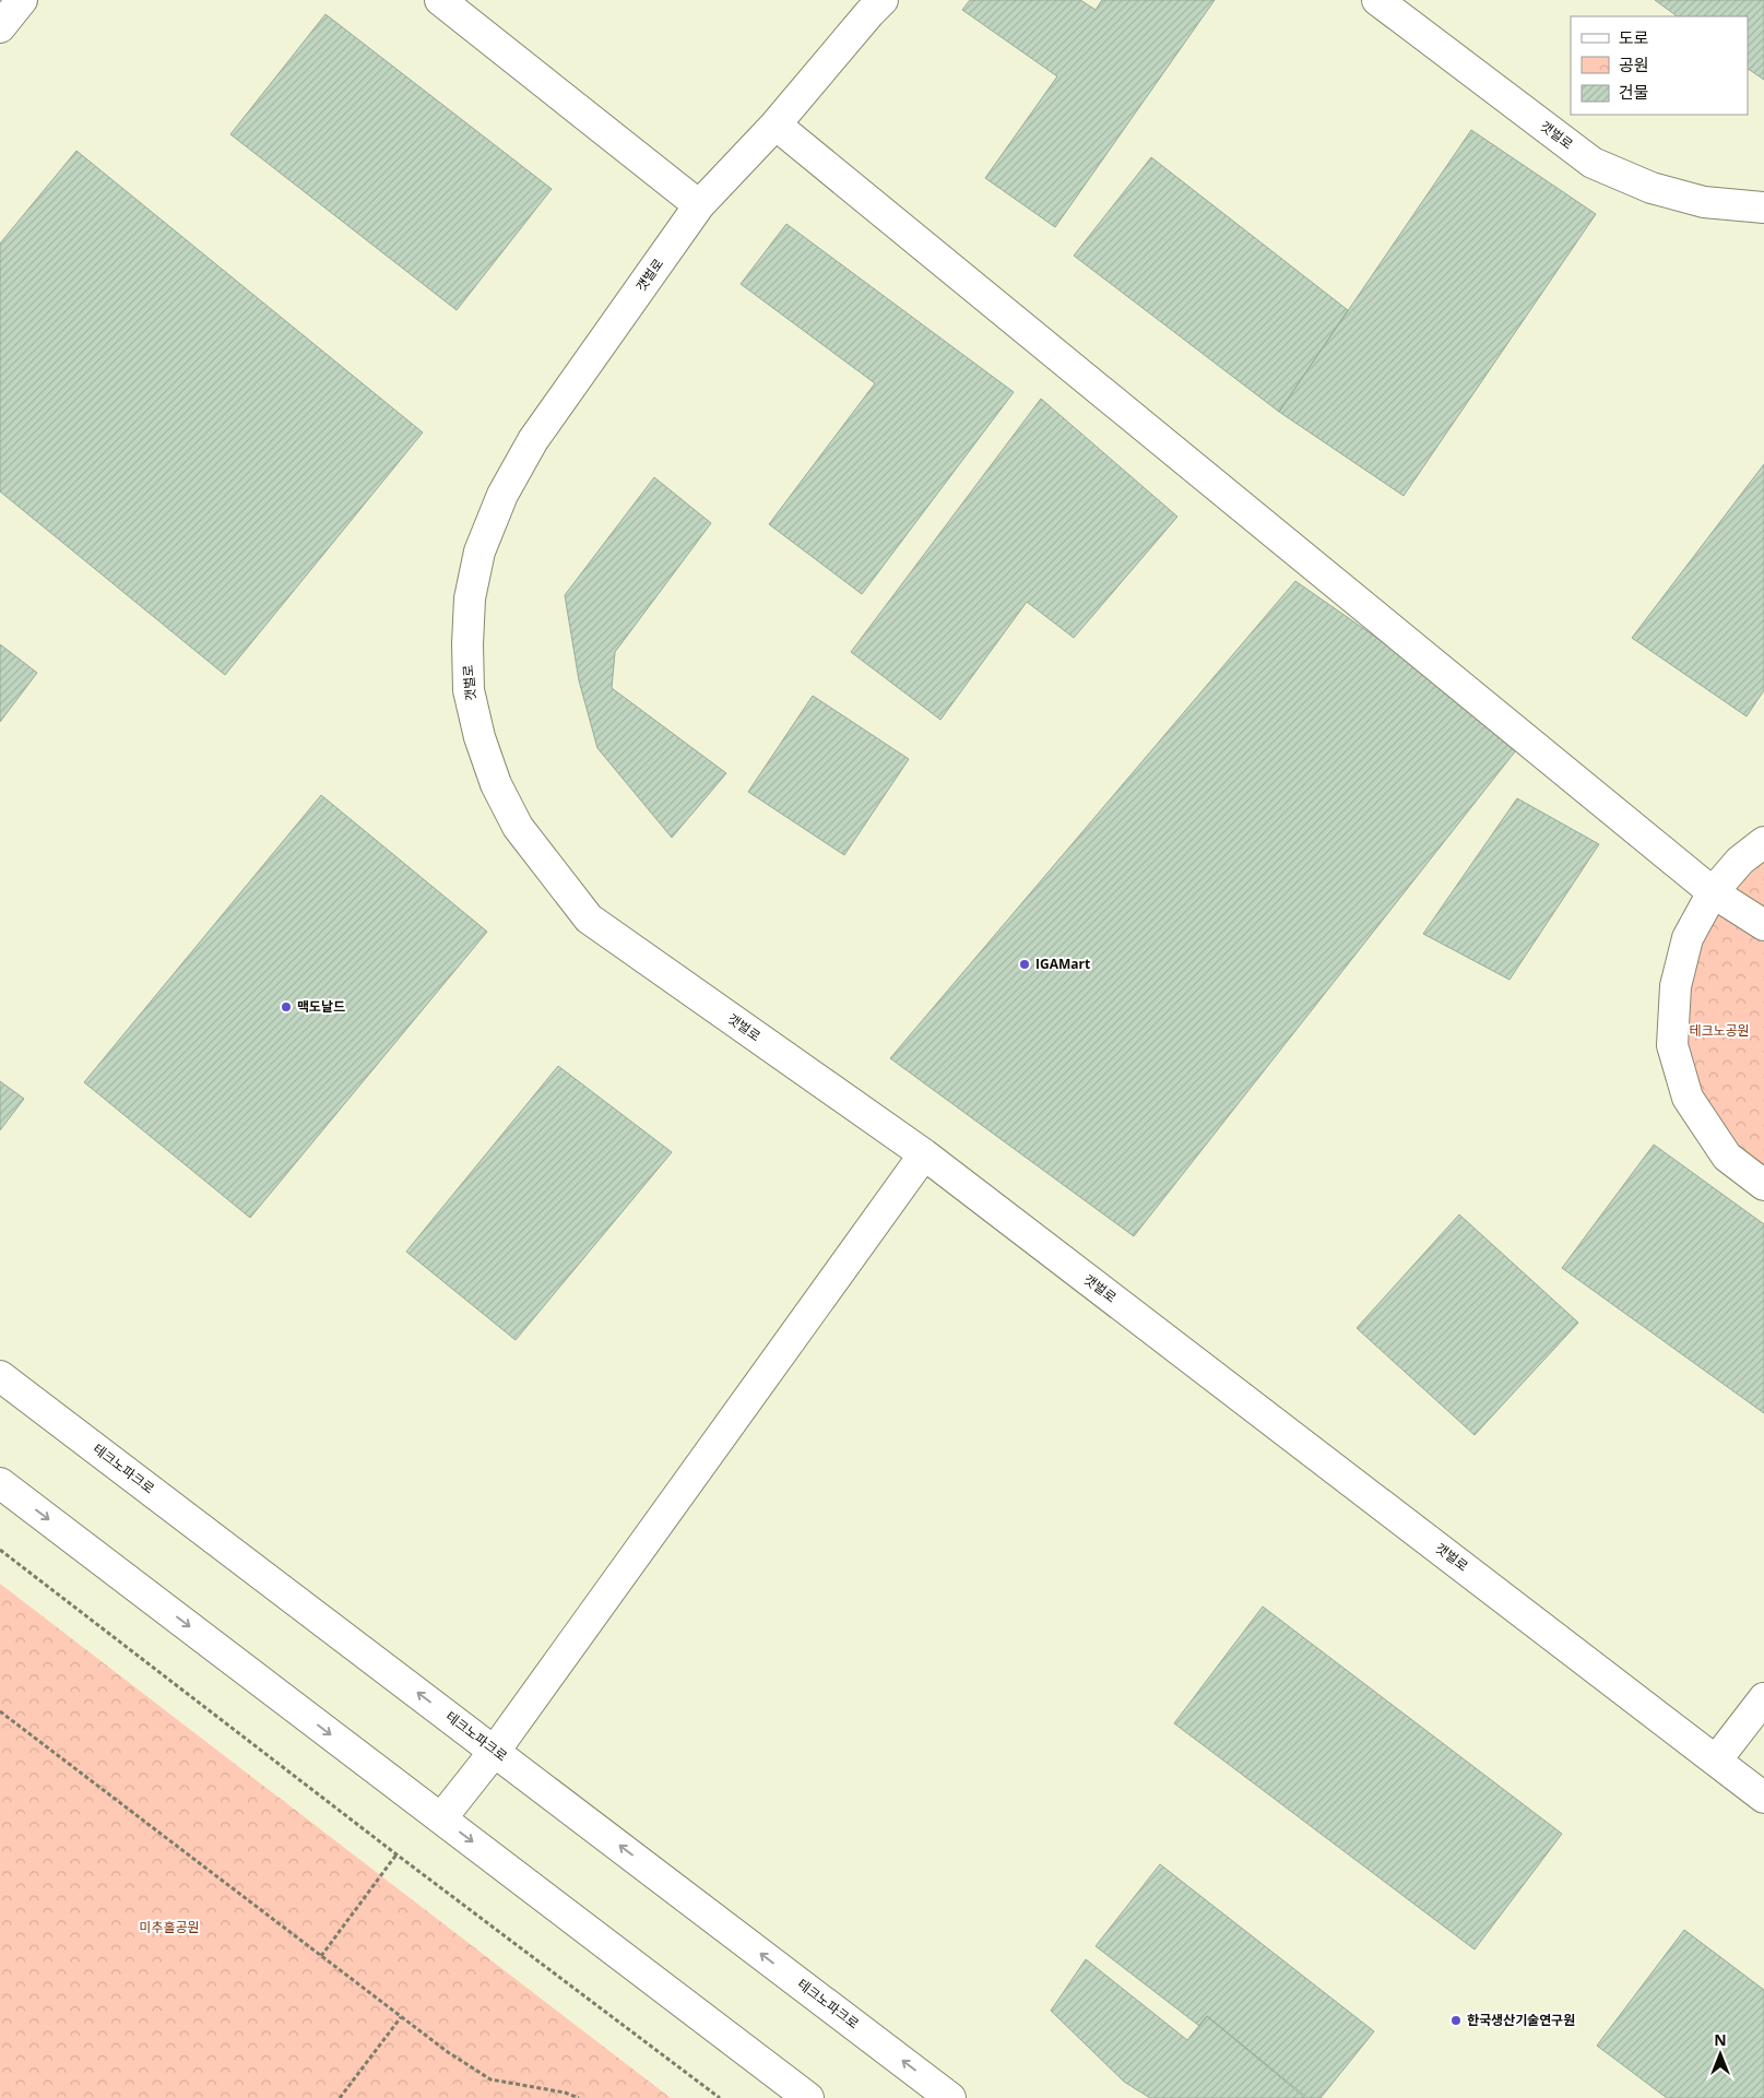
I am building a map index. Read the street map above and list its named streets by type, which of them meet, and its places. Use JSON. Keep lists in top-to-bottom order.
{
  "streets": {
    "street": ["갯벌로", "테크노파크로"]
  },
  "parks": ["테크노공원", "미추홀공원"],
  "places": ["IGAMart", "맥도날드", "한국생산기술연구원"],
  "legend": ["도로", "공원", "건물"],
  "north": "top"
}
